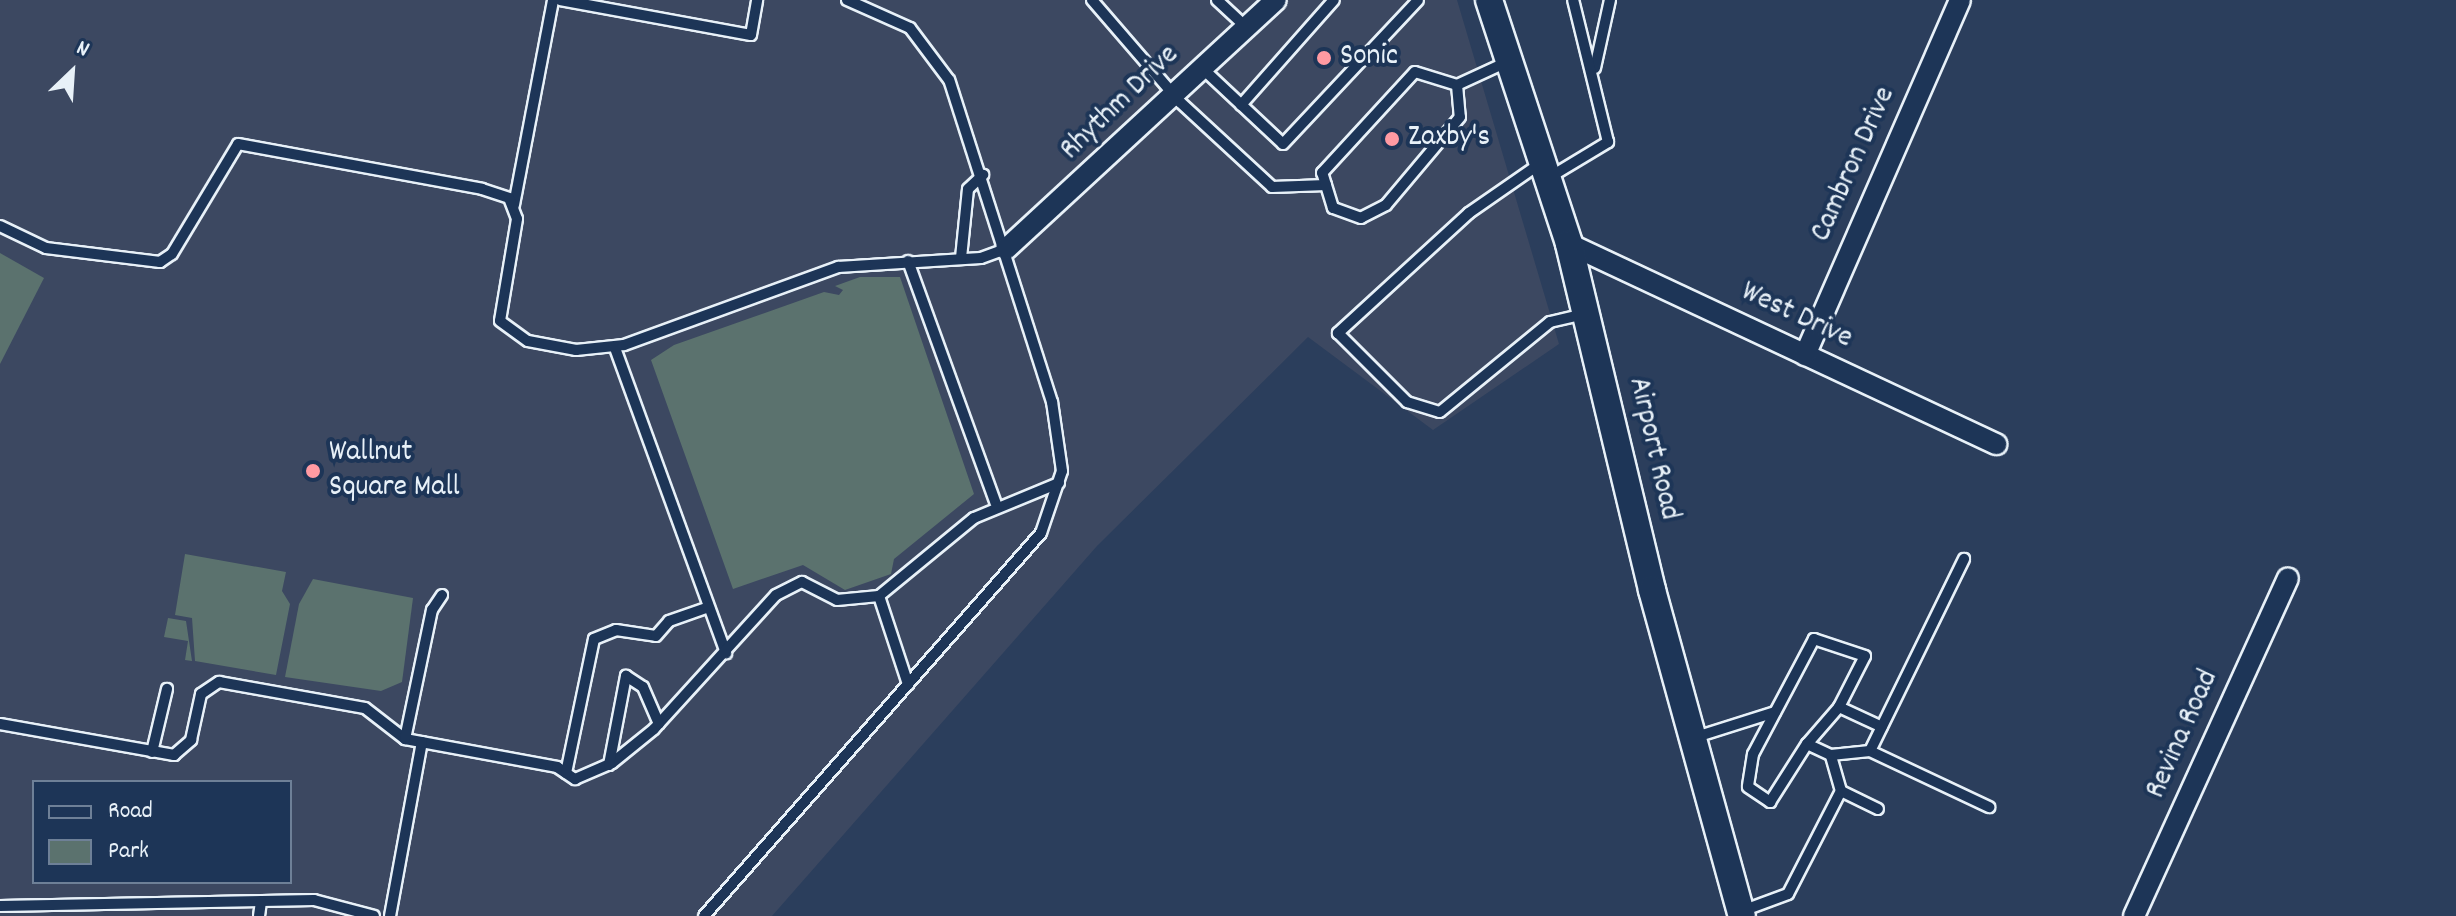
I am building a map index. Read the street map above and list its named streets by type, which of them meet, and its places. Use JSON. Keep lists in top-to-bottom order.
{
  "streets": {
    "street": [
      "Rhythm Drive",
      "Cambron Drive",
      "West Drive",
      "Airport Road",
      "Revina Road"
    ]
  },
  "crossings": [
    ["Cambron Drive", "West Drive"],
    ["West Drive", "Airport Road"]
  ],
  "places": ["Sonic", "Zaxby's", "Wallnut Square Mall"],
  "legend": ["Road", "Park"],
  "north": "top right"
}
